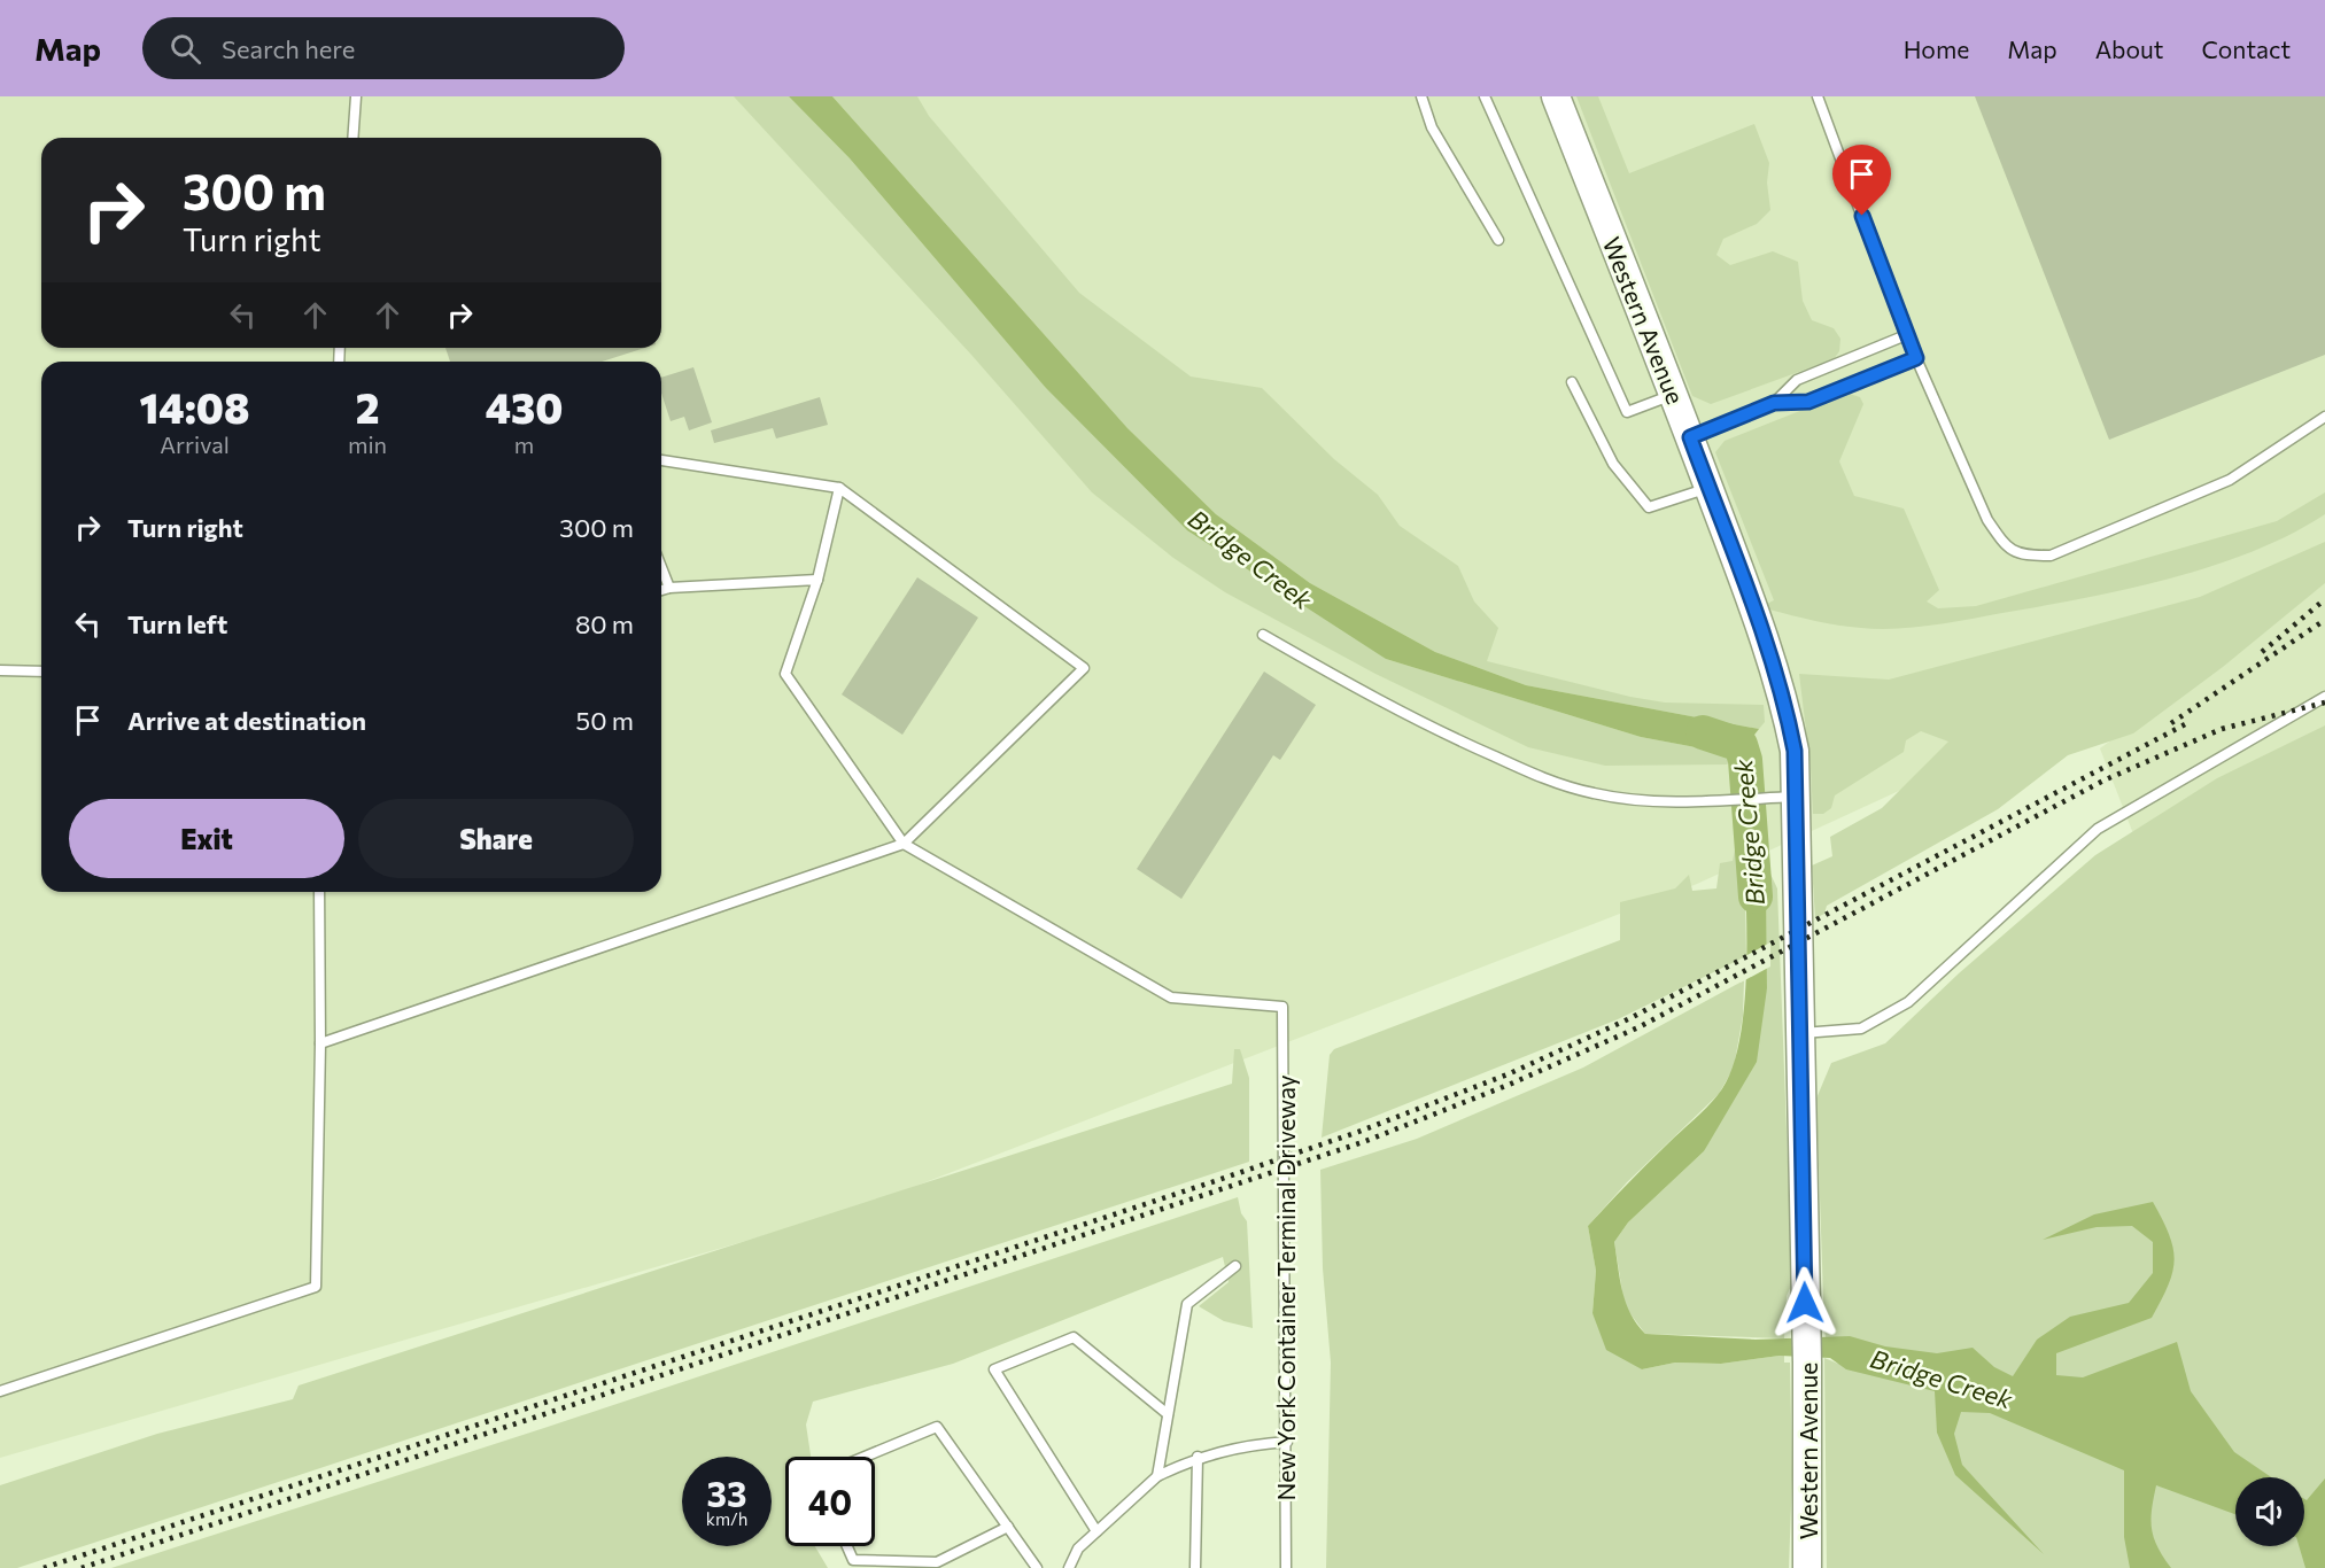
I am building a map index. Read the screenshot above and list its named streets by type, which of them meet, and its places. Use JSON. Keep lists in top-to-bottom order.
{
  "streets": {
    "street": ["Western Avenue"],
    "lane": ["New York Container Terminal Driveway"]
  },
  "water": ["Bridge Creek"],
  "page": {
    "header": "Map",
    "search": "Search here",
    "nav": [
      "Home",
      "Map",
      "About",
      "Contact"
    ],
    "turn": ["300 m", "Turn right"],
    "eta": [
      "14:08",
      "Arrival",
      "2",
      "min",
      "430",
      "m"
    ],
    "list": [
      {
        "name": "Turn right",
        "value": "300 m"
      },
      {
        "name": "Turn left",
        "value": "80 m"
      },
      {
        "name": "Arrive at destination",
        "value": "50 m"
      }
    ],
    "buttons": ["Exit", "Share"],
    "speed": "33 km/h",
    "limit": "40"
  }
}
